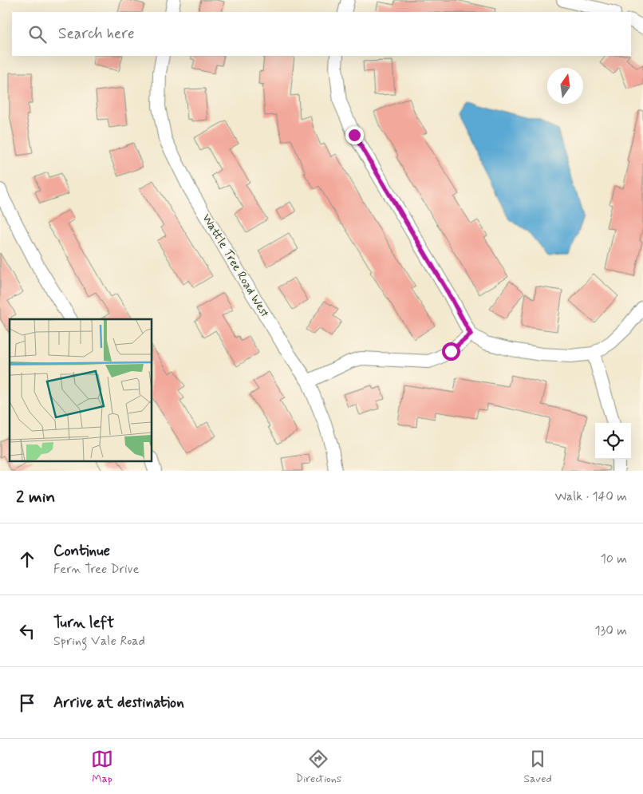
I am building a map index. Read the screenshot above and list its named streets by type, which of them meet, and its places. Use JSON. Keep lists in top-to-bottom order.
{
  "streets": {
    "street": ["Wattle Tree Road West"]
  },
  "north": "top",
  "page": {
    "search": "Search here",
    "heading": ["2 min", "Walk · 140 m"],
    "list": [
      ["Continue", "Fern Tree Drive", "10 m"],
      ["Turn left", "Spring Vale Road", "130 m"],
      "Arrive at destination"
    ],
    "nav": ["Map", "Directions", "Saved"]
  }
}
